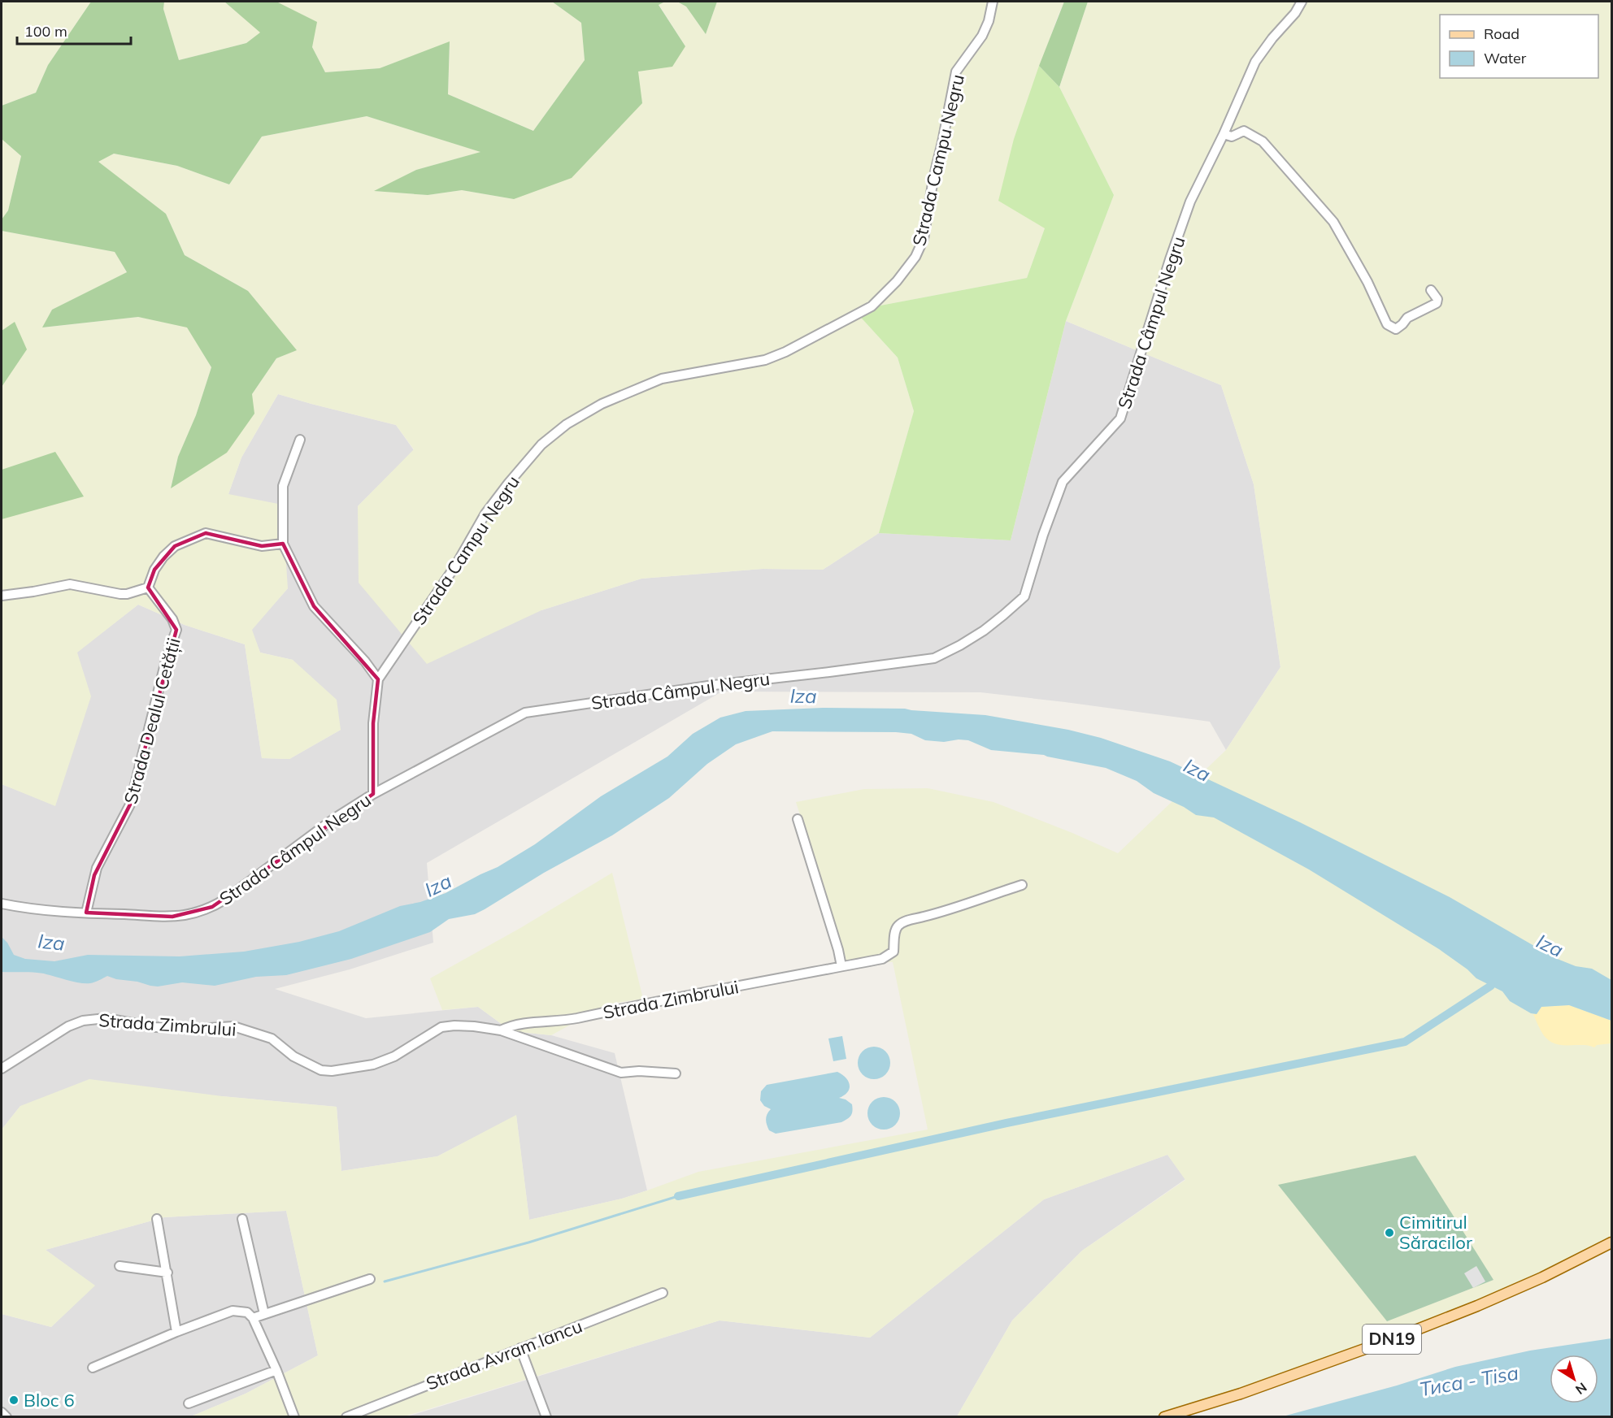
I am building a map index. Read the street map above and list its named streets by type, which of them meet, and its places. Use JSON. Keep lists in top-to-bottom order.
{
  "streets": {
    "main road": ["DN19"],
    "street": [
      "Strada Campu Negru",
      "Strada Câmpul Negru",
      "Strada Dealul Cetății",
      "Strada Zimbrului",
      "Strada Avram Iancu"
    ]
  },
  "crossings": [
    ["Strada Campu Negru", "Strada Câmpul Negru"],
    ["Strada Câmpul Negru", "Strada Dealul Cetății"]
  ],
  "water": ["Iza", "Тиса - Tisa"],
  "places": ["Cimitirul Săracilor", "Bloc 6"],
  "legend": ["Road", "Water"],
  "scale_bar": "100 m",
  "north": "bottom right"
}
